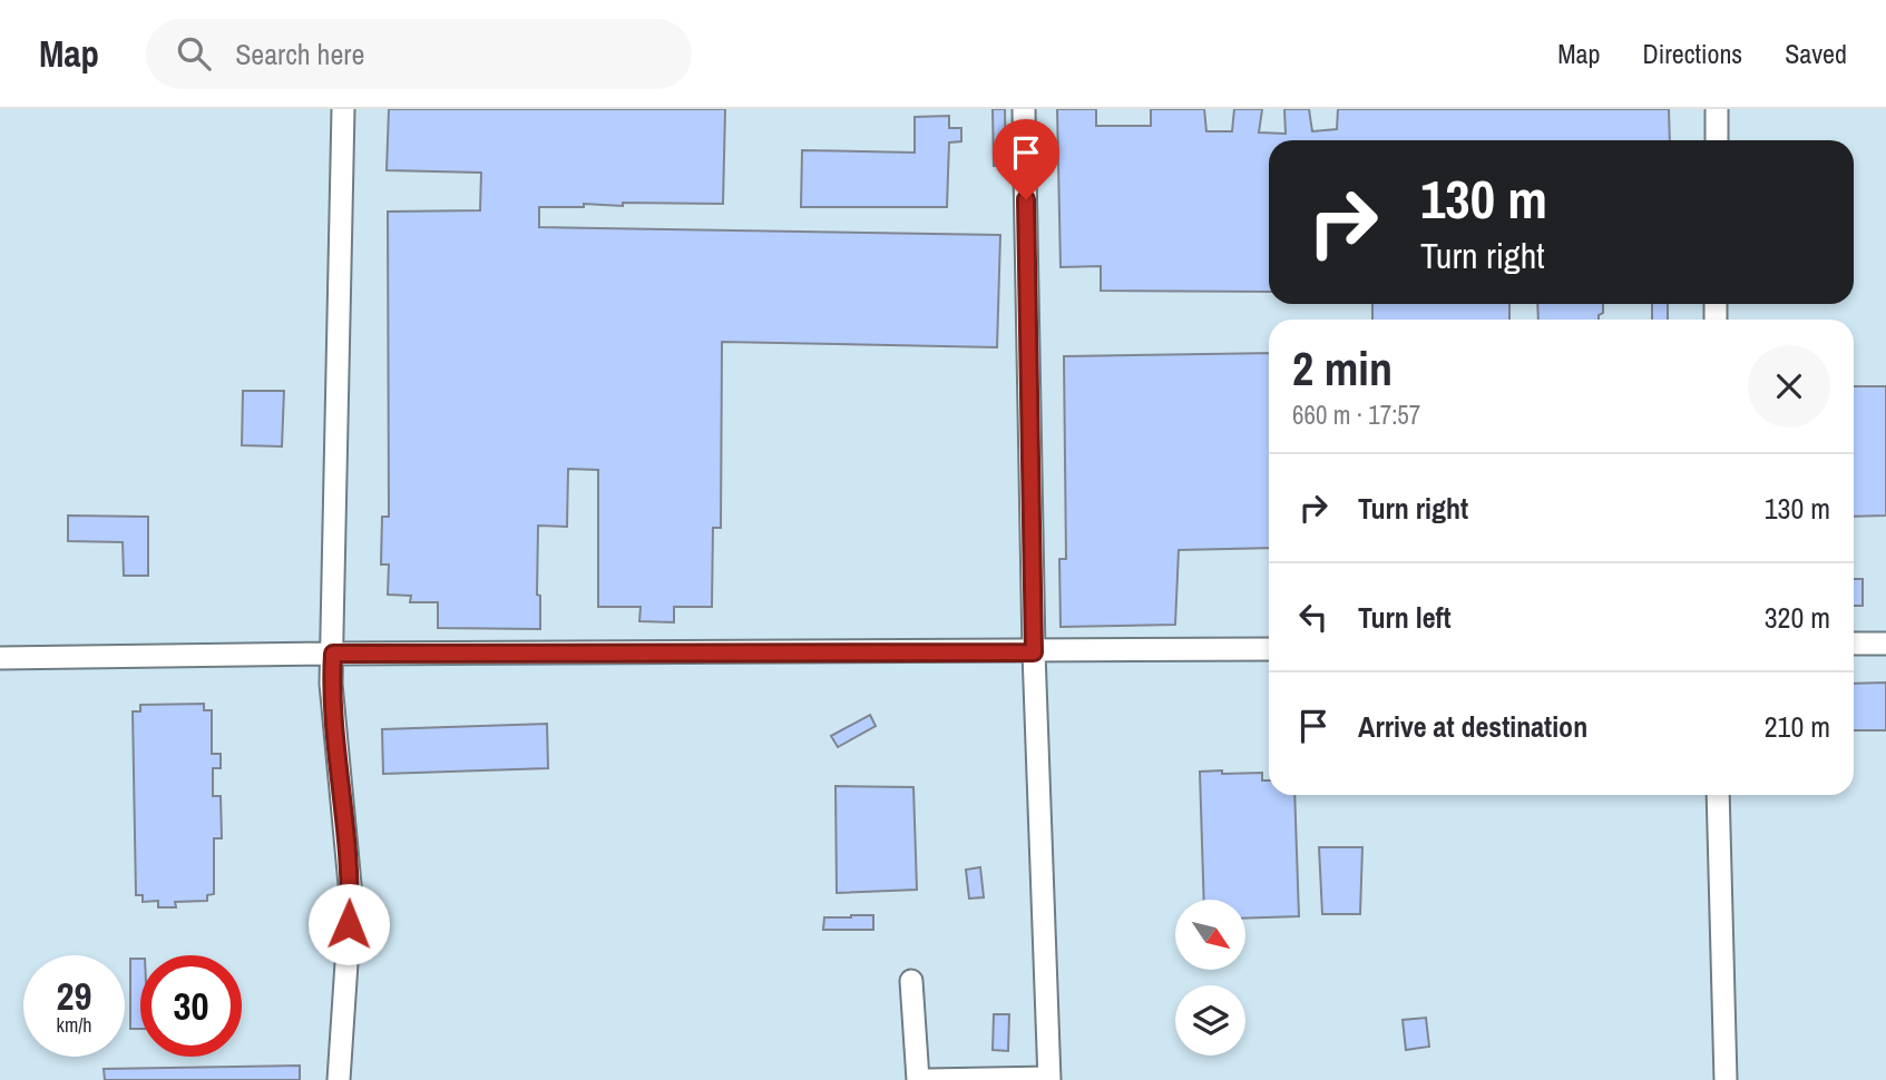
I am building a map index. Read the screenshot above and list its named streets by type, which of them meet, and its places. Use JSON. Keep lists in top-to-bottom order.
{
  "north": "bottom right",
  "page": {
    "header": "Map",
    "search": "Search here",
    "nav": ["Map", "Directions", "Saved"],
    "turn": ["130 m", "Turn right"],
    "heading": ["2 min", "660 m · 17:57"],
    "list": [
      {
        "name": "Turn right",
        "value": "130 m"
      },
      {
        "name": "Turn left",
        "value": "320 m"
      },
      {
        "name": "Arrive at destination",
        "value": "210 m"
      }
    ],
    "speed": "29 km/h",
    "limit": "30"
  }
}
